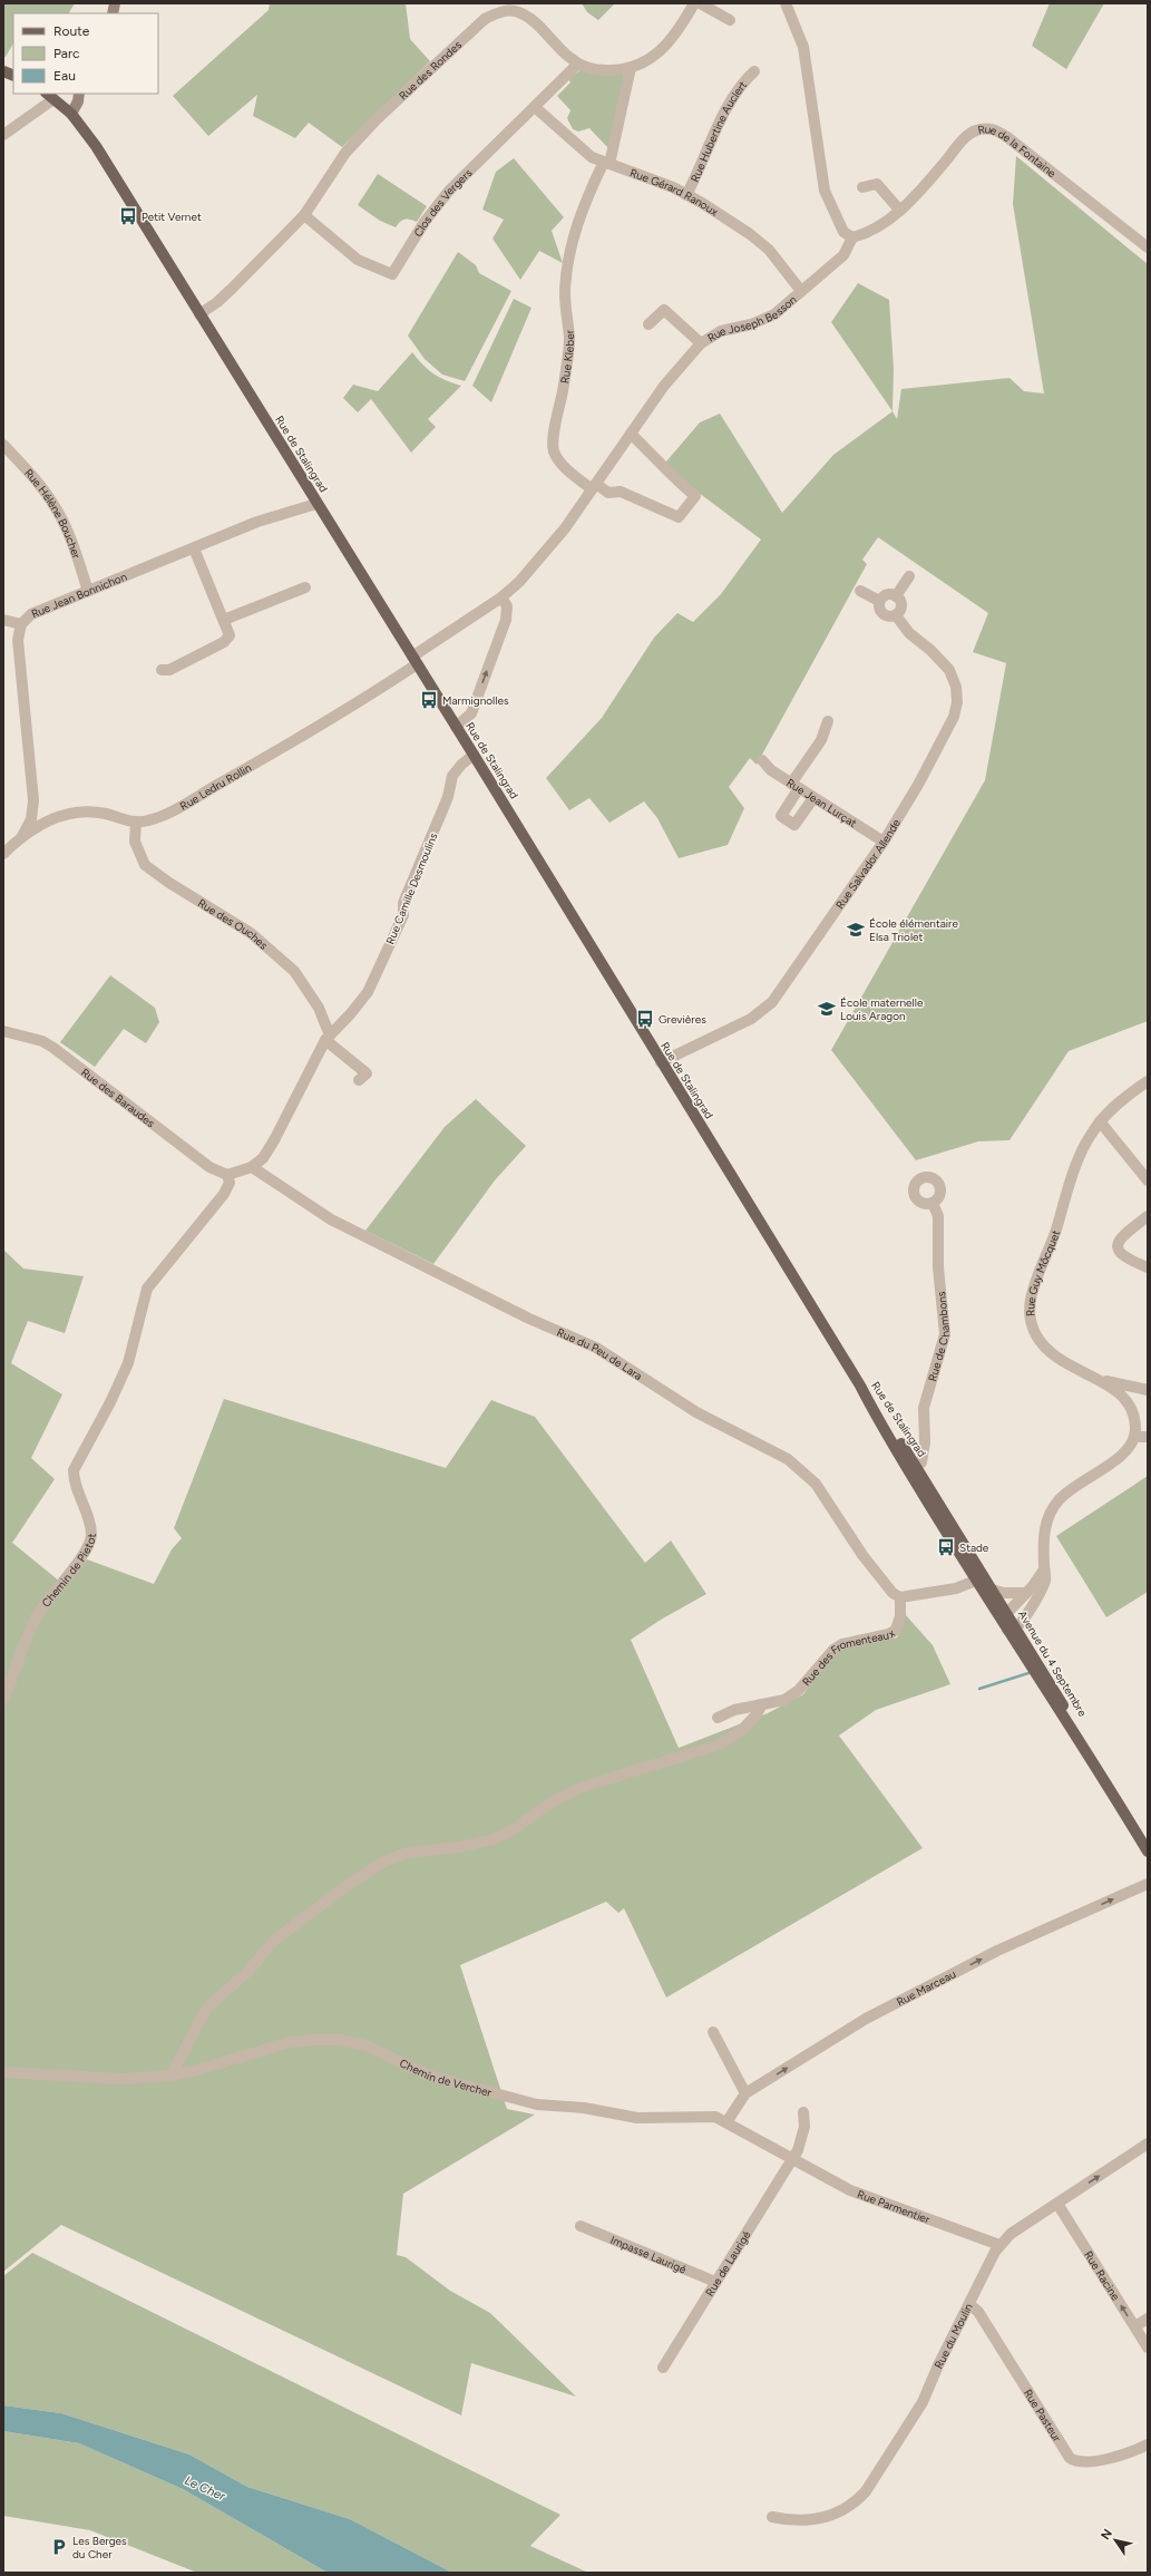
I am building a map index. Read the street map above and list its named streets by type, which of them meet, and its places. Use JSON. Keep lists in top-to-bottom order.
{
  "streets": {
    "main road": ["Rue de Stalingrad", "Avenue du 4 Septembre"],
    "street": [
      "Rue des Rondes",
      "Rue Hubertine Auclert",
      "Rue de la Fontaine",
      "Rue Gérard Ranoux",
      "Clos des Vergers",
      "Rue Joseph Besson",
      "Rue Kleber",
      "Rue Hélène Boucher",
      "Rue Jean Bonnichon",
      "Rue Ledru Rollin",
      "Rue Jean Lurçat",
      "Rue Salvador Allende",
      "Rue Camille Desmoulins",
      "Rue des Ouches",
      "Rue des Baraudes",
      "Rue Guy Môcquet",
      "Rue de Chambons",
      "Rue du Peu de Lara",
      "Chemin de Pietot",
      "Rue des Fromenteaux",
      "Rue Marceau",
      "Chemin de Vercher",
      "Rue Parmentier",
      "Impasse Laurigé",
      "Rue de Laurigé",
      "Rue Racine",
      "Rue du Moulin",
      "Rue Pasteur"
    ]
  },
  "crossings": [
    ["Rue des Rondes", "Clos des Vergers"],
    ["Rue des Rondes", "Rue Kleber"],
    ["Rue des Rondes", "Rue de Stalingrad"],
    ["Rue Hubertine Auclert", "Rue Gérard Ranoux"],
    ["Rue de la Fontaine", "Rue Joseph Besson"],
    ["Rue Gérard Ranoux", "Clos des Vergers"],
    ["Rue Gérard Ranoux", "Rue Joseph Besson"],
    ["Rue Gérard Ranoux", "Rue Kleber"],
    ["Rue Joseph Besson", "Rue Kleber"],
    ["Rue Joseph Besson", "Rue Ledru Rollin"],
    ["Rue de Stalingrad", "Rue Jean Bonnichon"],
    ["Rue de Stalingrad", "Rue Ledru Rollin"],
    ["Rue de Stalingrad", "Rue Salvador Allende"],
    ["Rue de Stalingrad", "Rue Camille Desmoulins"],
    ["Rue de Stalingrad", "Rue de Chambons"],
    ["Rue de Stalingrad", "Avenue du 4 Septembre"],
    ["Rue Hélène Boucher", "Rue Jean Bonnichon"],
    ["Rue Jean Bonnichon", "Rue Ledru Rollin"],
    ["Rue Ledru Rollin", "Rue des Ouches"],
    ["Rue Jean Lurçat", "Rue Salvador Allende"],
    ["Rue Camille Desmoulins", "Rue des Ouches"],
    ["Rue Camille Desmoulins", "Rue des Baraudes"],
    ["Rue Camille Desmoulins", "Rue du Peu de Lara"],
    ["Rue Camille Desmoulins", "Chemin de Pietot"],
    ["Rue des Baraudes", "Chemin de Pietot"],
    ["Rue de Chambons", "Avenue du 4 Septembre"],
    ["Rue du Peu de Lara", "Rue des Fromenteaux"],
    ["Rue Marceau", "Chemin de Vercher"],
    ["Rue Marceau", "Rue Parmentier"],
    ["Chemin de Vercher", "Rue Parmentier"],
    ["Rue Parmentier", "Rue de Laurigé"],
    ["Rue Parmentier", "Rue du Moulin"],
    ["Impasse Laurigé", "Rue de Laurigé"],
    ["Rue Racine", "Rue du Moulin"],
    ["Rue du Moulin", "Rue Pasteur"]
  ],
  "one_way": ["Rue Marceau", "Rue Racine"],
  "water": ["Le Cher"],
  "places": {
    "bus stop": [
      "Petit Vernet",
      "Marmignolles",
      "Grevières",
      "Stade"
    ],
    "school or university": ["École élémentaire Elsa Triolet", "École maternelle Louis Aragon"],
    "parking": ["Les Berges du Cher"]
  },
  "legend": ["Route", "Parc", "Eau"],
  "north": "top left"
}
